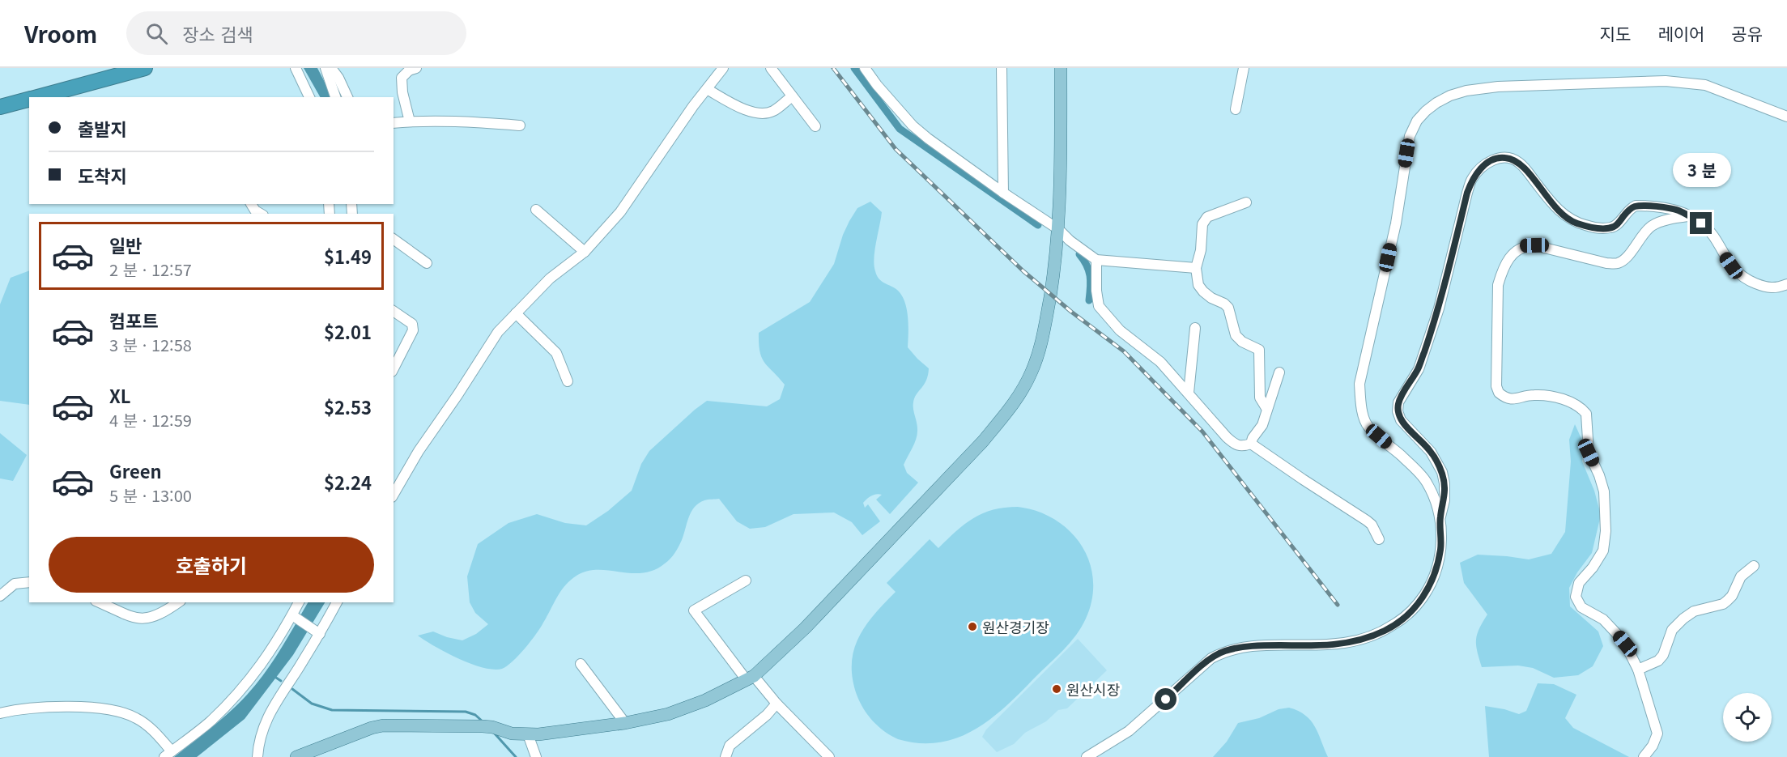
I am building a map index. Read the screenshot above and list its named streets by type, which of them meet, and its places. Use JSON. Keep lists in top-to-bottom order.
{
  "places": ["원산경기장", "원산시장"],
  "page": {
    "header": "Vroom",
    "search": "장소 검색",
    "nav": ["지도", "레이어", "공유"],
    "banner": ["출발지", "도착지"],
    "bubble": "3 분",
    "list": [
      {
        "name": "일반",
        "note": "2 분 · 12:57",
        "value": "$1.49"
      },
      {
        "name": "컴포트",
        "note": "3 분 · 12:58",
        "value": "$2.01"
      },
      {
        "name": "XL",
        "note": "4 분 · 12:59",
        "value": "$2.53"
      },
      {
        "name": "Green",
        "note": "5 분 · 13:00",
        "value": "$2.24"
      }
    ],
    "buttons": "호출하기"
  }
}
